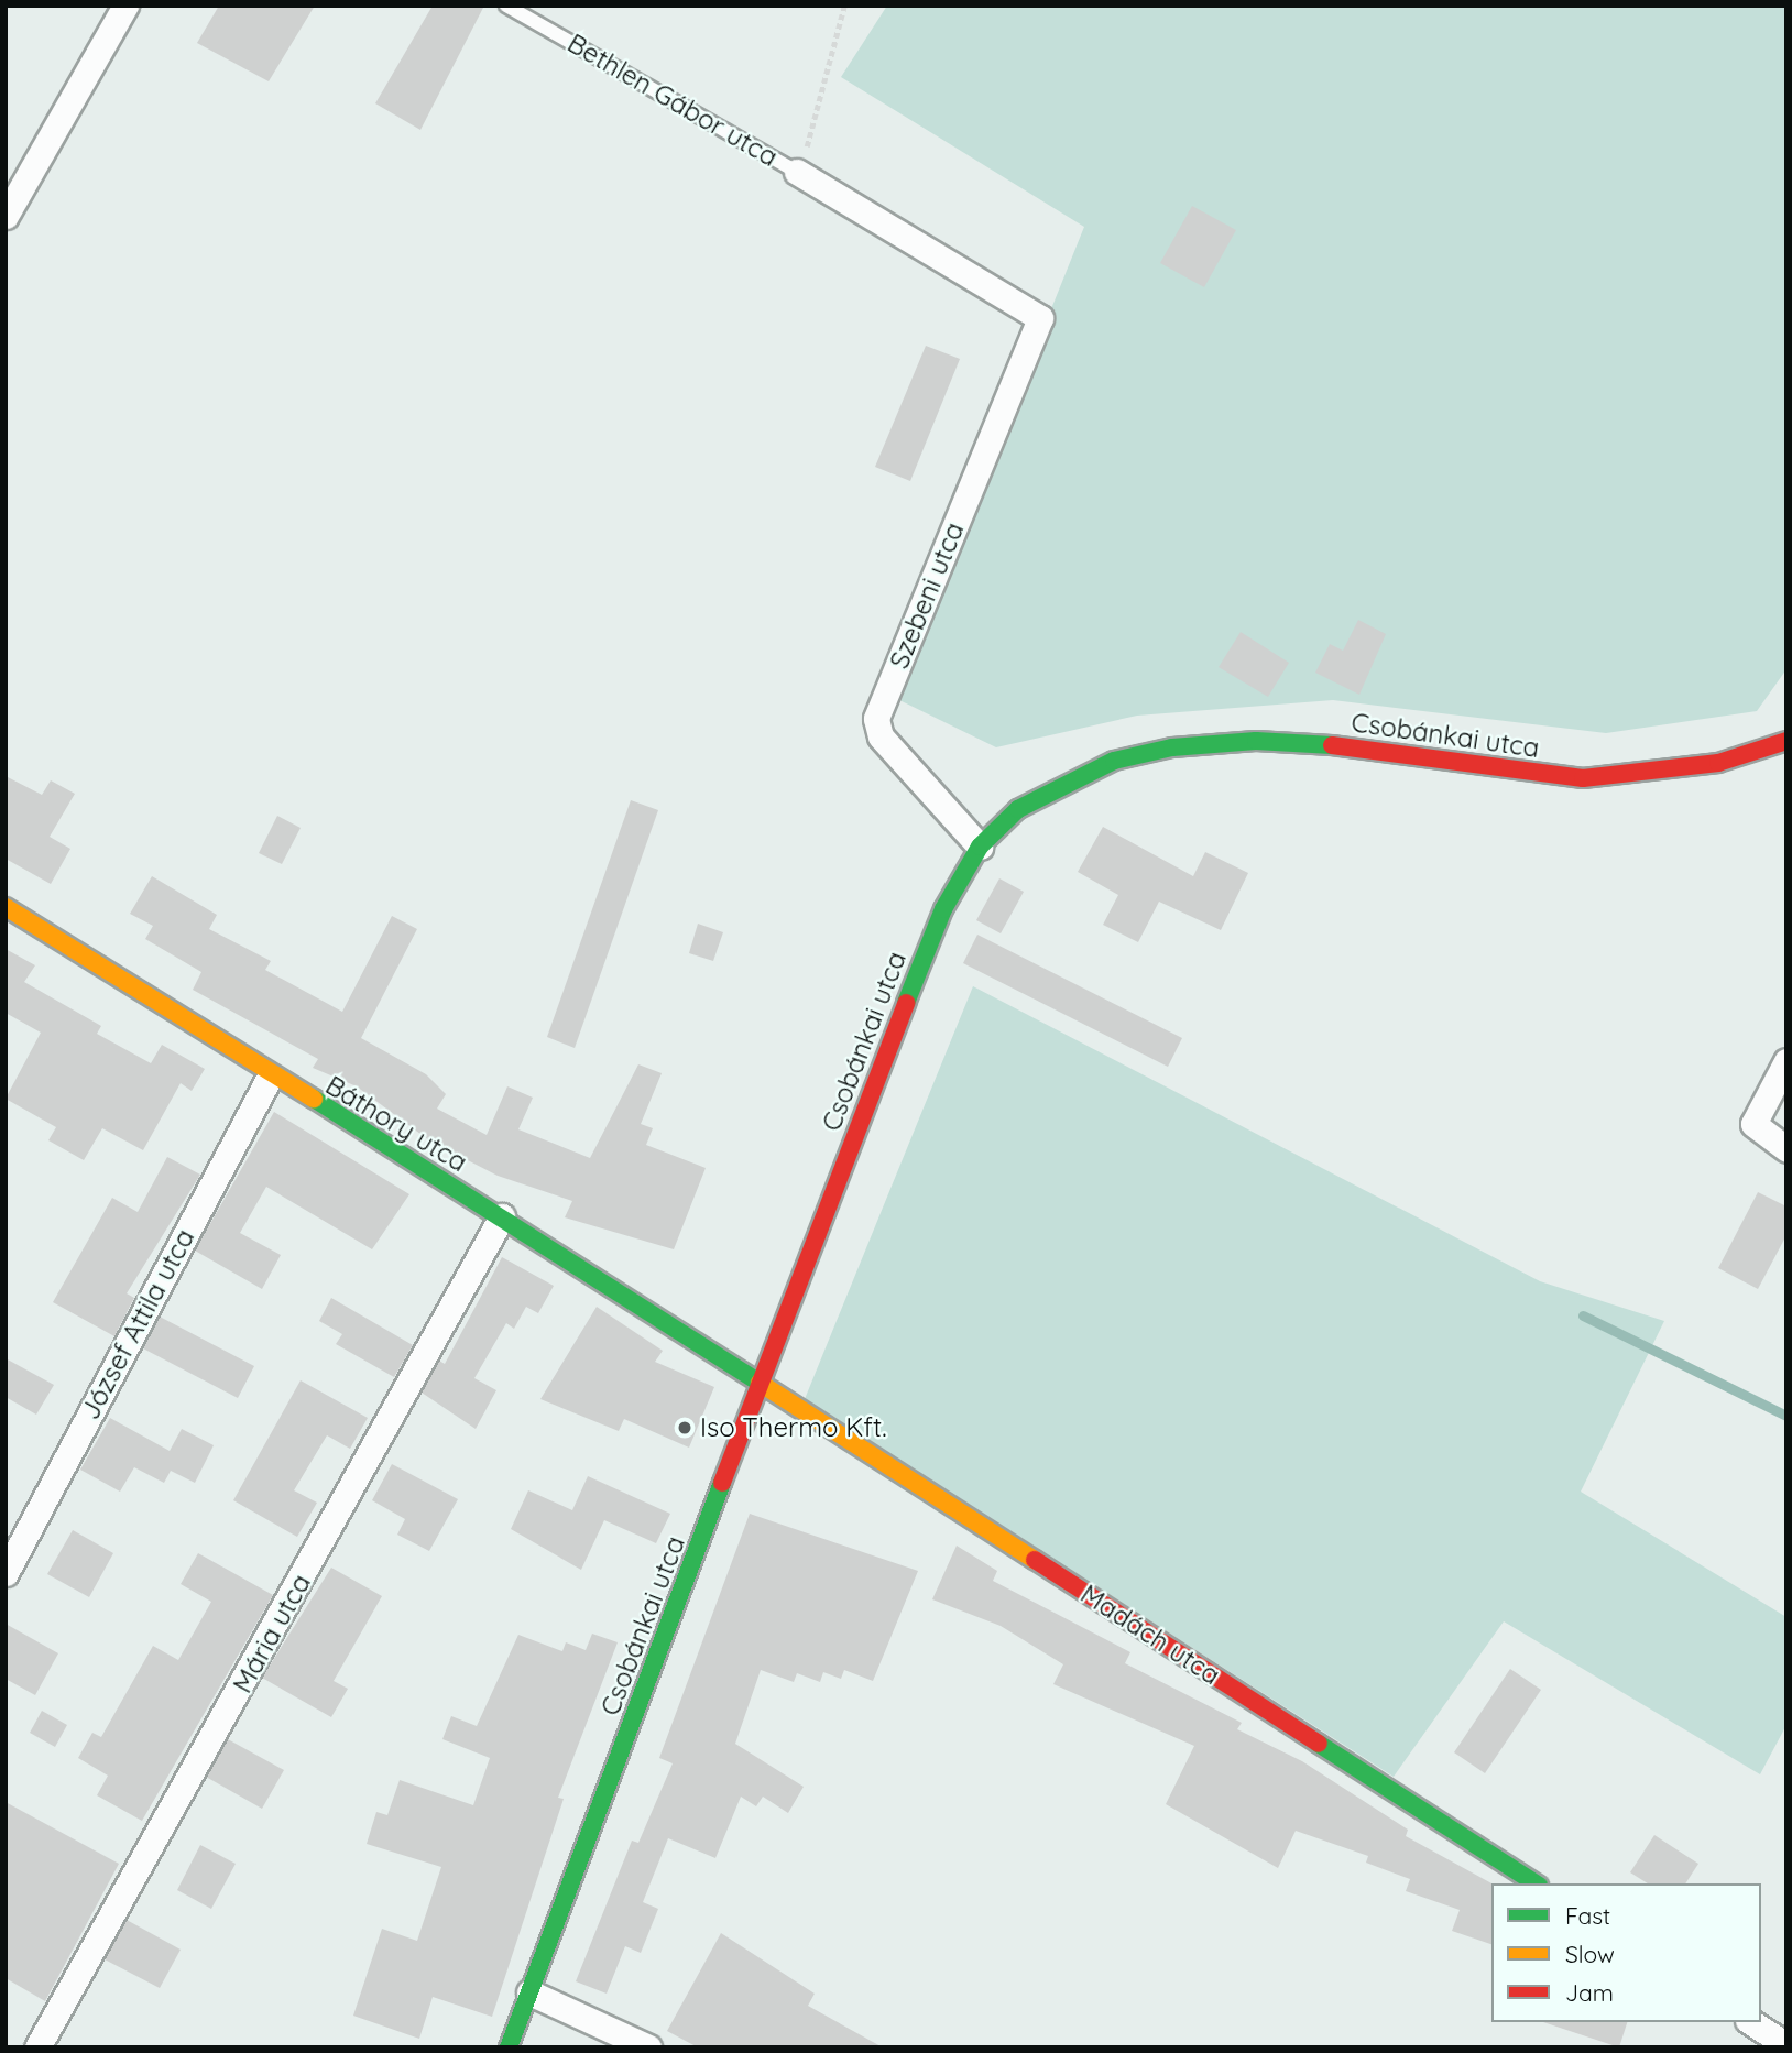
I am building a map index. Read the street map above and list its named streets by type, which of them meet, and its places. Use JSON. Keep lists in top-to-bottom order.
{
  "streets": {
    "main road": ["Csobánkai utca", "Báthory utca", "Madách utca"],
    "street": ["Szebeni utca", "József Attila utca", "Mária utca"],
    "lane": ["Bethlen Gábor utca"]
  },
  "crossings": [
    ["Bethlen Gábor utca", "Szebeni utca"],
    ["Szebeni utca", "Csobánkai utca"],
    ["Csobánkai utca", "Báthory utca"],
    ["Csobánkai utca", "Madách utca"],
    ["Báthory utca", "József Attila utca"],
    ["Báthory utca", "Mária utca"],
    ["Báthory utca", "Madách utca"]
  ],
  "places": ["Iso Thermo Kft."],
  "legend": ["Fast", "Slow", "Jam"]
}
